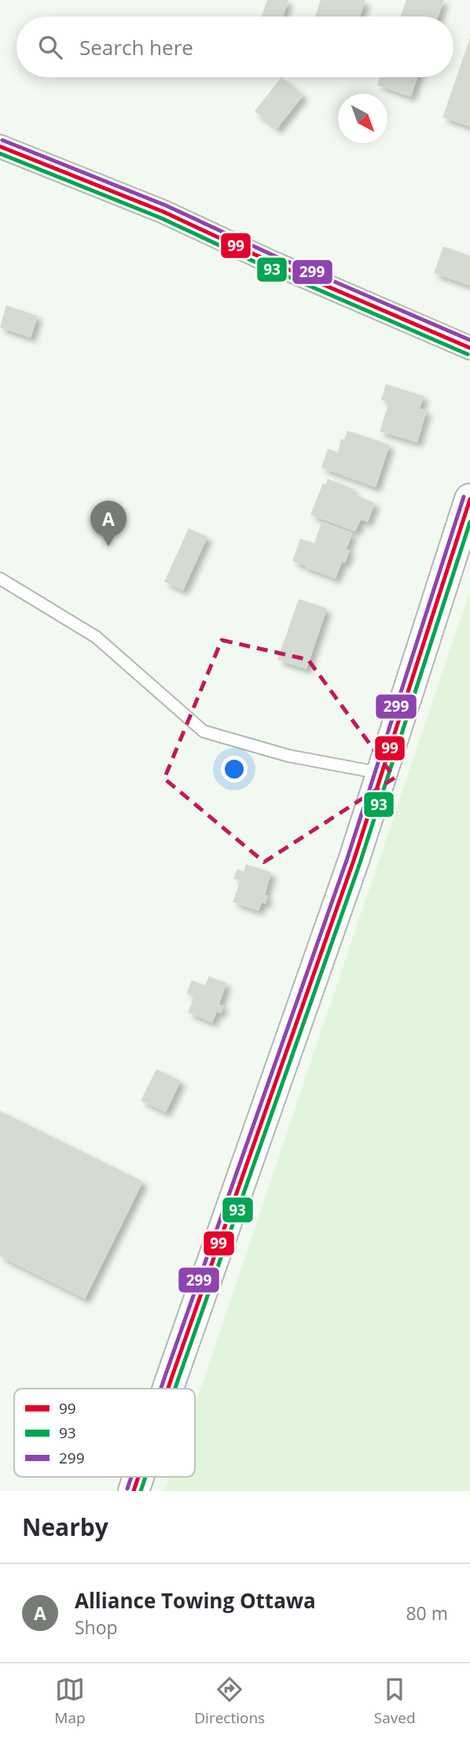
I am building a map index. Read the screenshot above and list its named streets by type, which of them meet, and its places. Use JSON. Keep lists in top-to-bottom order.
{
  "lines": ["transit line 299", "transit line 99", "transit line 93"],
  "legend": ["99", "93", "299"],
  "north": "bottom right",
  "page": {
    "search": "Search here",
    "pins": "A",
    "heading": "Nearby",
    "list": [
      {
        "mark": "A",
        "name": "Alliance Towing Ottawa",
        "note": "Shop",
        "value": "80 m"
      }
    ],
    "nav": ["Map", "Directions", "Saved"]
  }
}
